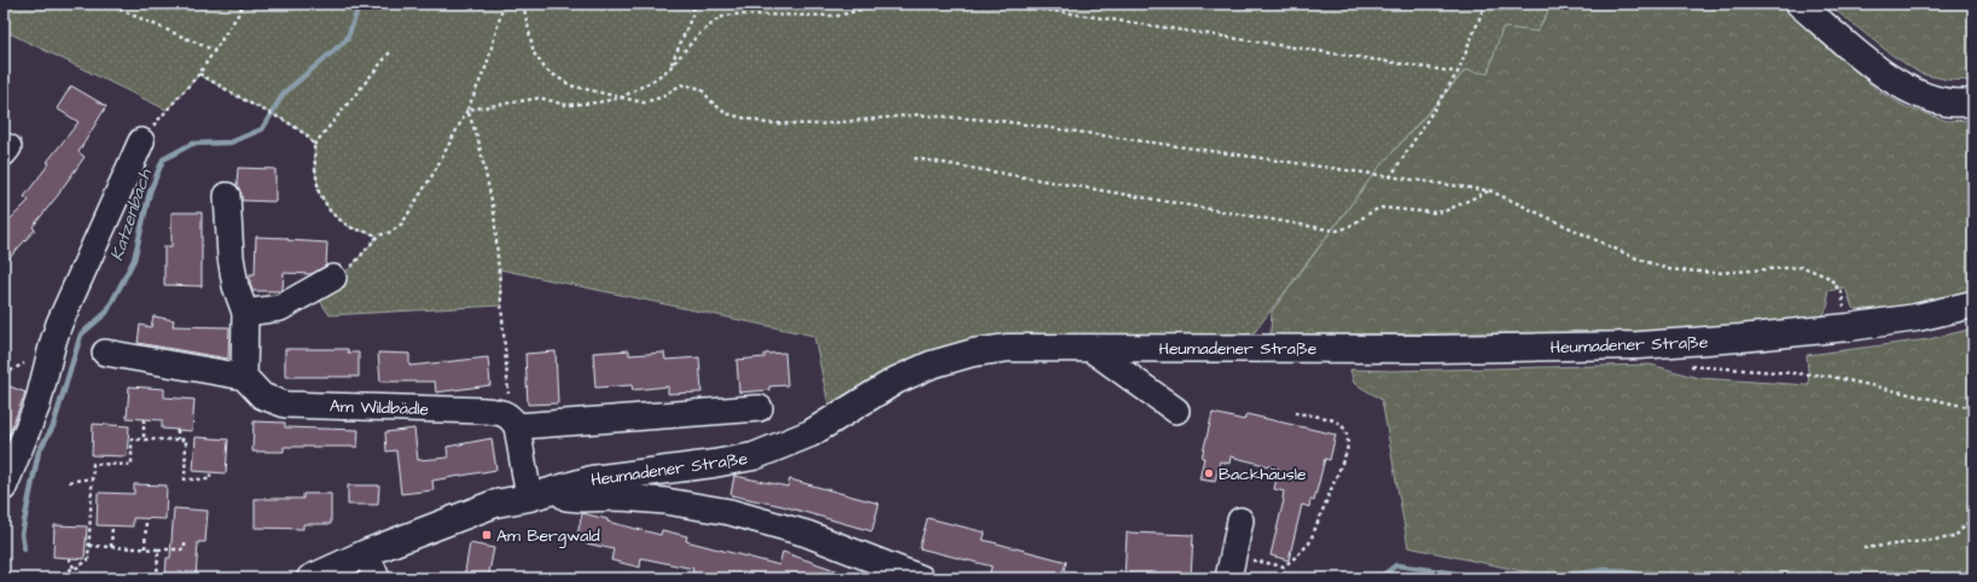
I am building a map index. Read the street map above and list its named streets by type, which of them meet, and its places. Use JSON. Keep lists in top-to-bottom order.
{
  "streets": {
    "main road": ["Heumadener Straße"],
    "street": ["Am Wildbädle"]
  },
  "water": ["Katzenbach"],
  "places": {
    "other": ["Backhäusle"],
    "transit": ["Am Bergwald"]
  }
}
